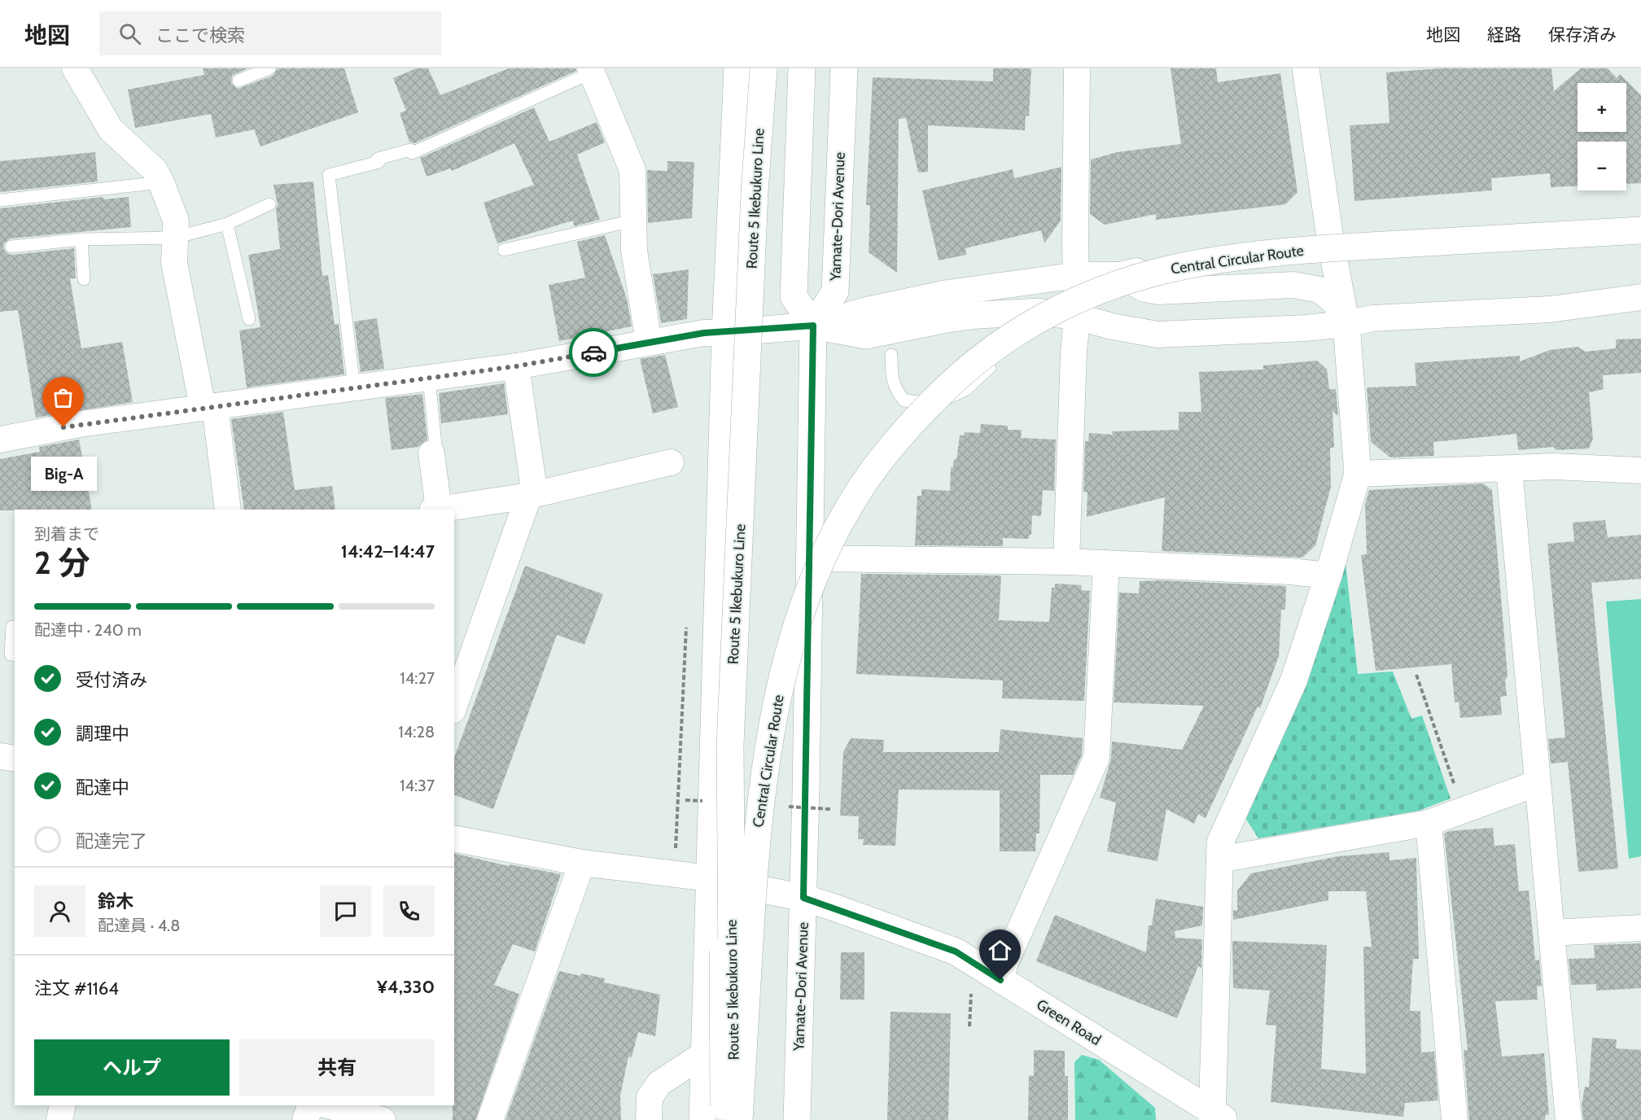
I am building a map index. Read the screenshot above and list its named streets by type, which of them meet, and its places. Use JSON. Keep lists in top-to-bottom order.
{
  "streets": {
    "main road": [
      "Route 5 Ikebukuro Line",
      "Yamate-Dori Avenue",
      "Central Circular Route",
      "Green Road"
    ]
  },
  "crossings": [
    ["Route 5 Ikebukuro Line", "Central Circular Route"],
    ["Yamate-Dori Avenue", "Green Road"]
  ],
  "places": ["Big-A"],
  "page": {
    "header": "地図",
    "search": "ここで検索",
    "nav": ["地図", "経路", "保存済み"],
    "map_buttons": ["+", "−"],
    "bubble": "Big-A",
    "heading": ["2 分", "到着まで", "14:42–14:47"],
    "panel": [
      "鈴木",
      "配達員 · 4.8",
      "注文 #1164",
      "¥4,330"
    ],
    "bar": "配達中 · 240 m",
    "list": [
      ["受付済み", "14:27"],
      ["調理中", "14:28"],
      ["配達中", "14:37"],
      "配達完了"
    ],
    "buttons": ["ヘルプ", "共有"]
  }
}
